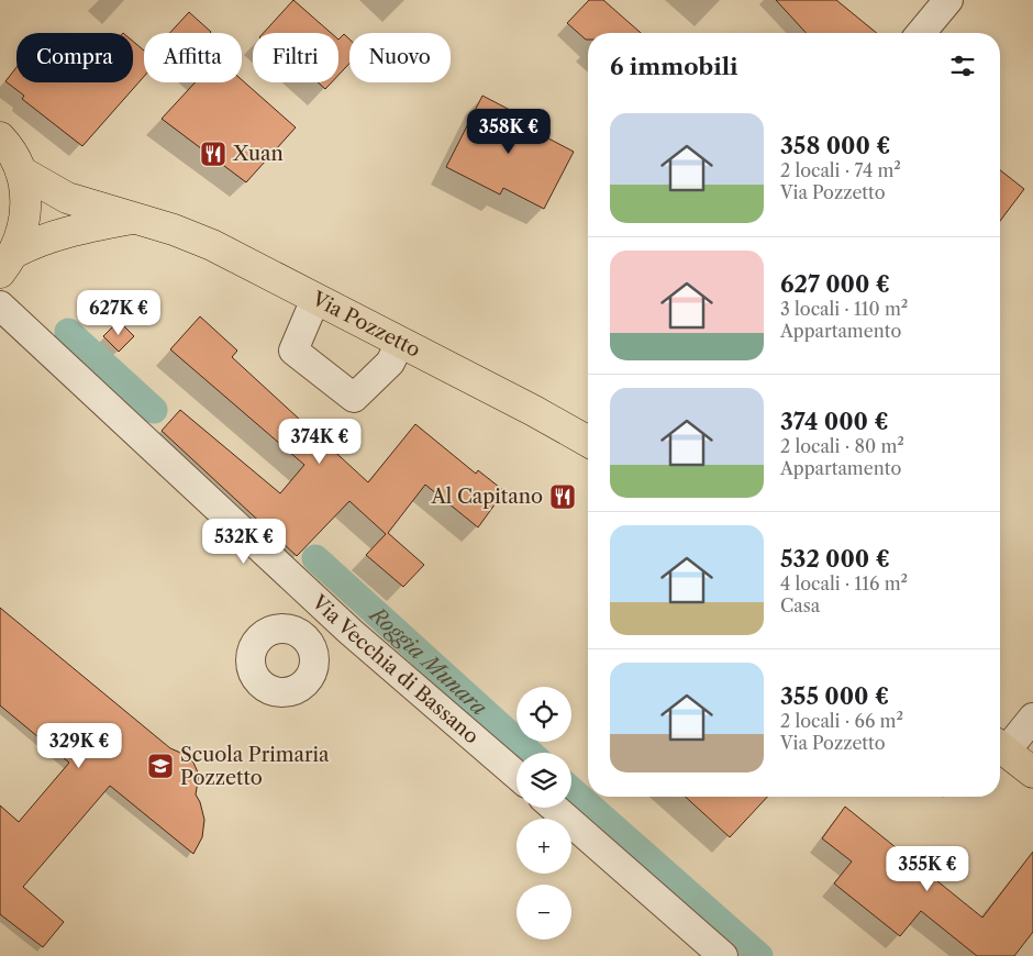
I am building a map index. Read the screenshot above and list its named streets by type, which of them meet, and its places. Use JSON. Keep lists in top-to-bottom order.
{
  "streets": {
    "main road": ["Via Pozzetto"],
    "street": ["Via Vecchia di Bassano"]
  },
  "water": ["Roggia Munara"],
  "places": {
    "restaurant": ["Xuan", "Al Capitano"],
    "school or university": ["Scuola Primaria Pozzetto"]
  },
  "page": {
    "chip": [
      "Compra",
      "Affitta",
      "Filtri",
      "Nuovo"
    ],
    "heading": "6 immobili",
    "list": [
      {
        "name": "358 000 €",
        "note": "2 locali · 74 m² · Via Pozzetto"
      },
      {
        "name": "627 000 €",
        "note": "3 locali · 110 m² · Appartamento"
      },
      {
        "name": "374 000 €",
        "note": "2 locali · 80 m² · Appartamento"
      },
      {
        "name": "532 000 €",
        "note": "4 locali · 116 m² · Casa"
      },
      {
        "name": "355 000 €",
        "note": "2 locali · 66 m² · Via Pozzetto"
      }
    ],
    "price": [
      "358K €",
      "627K €",
      "374K €",
      "532K €",
      "329K €",
      "355K €"
    ],
    "map_buttons": ["+", "−"]
  }
}
